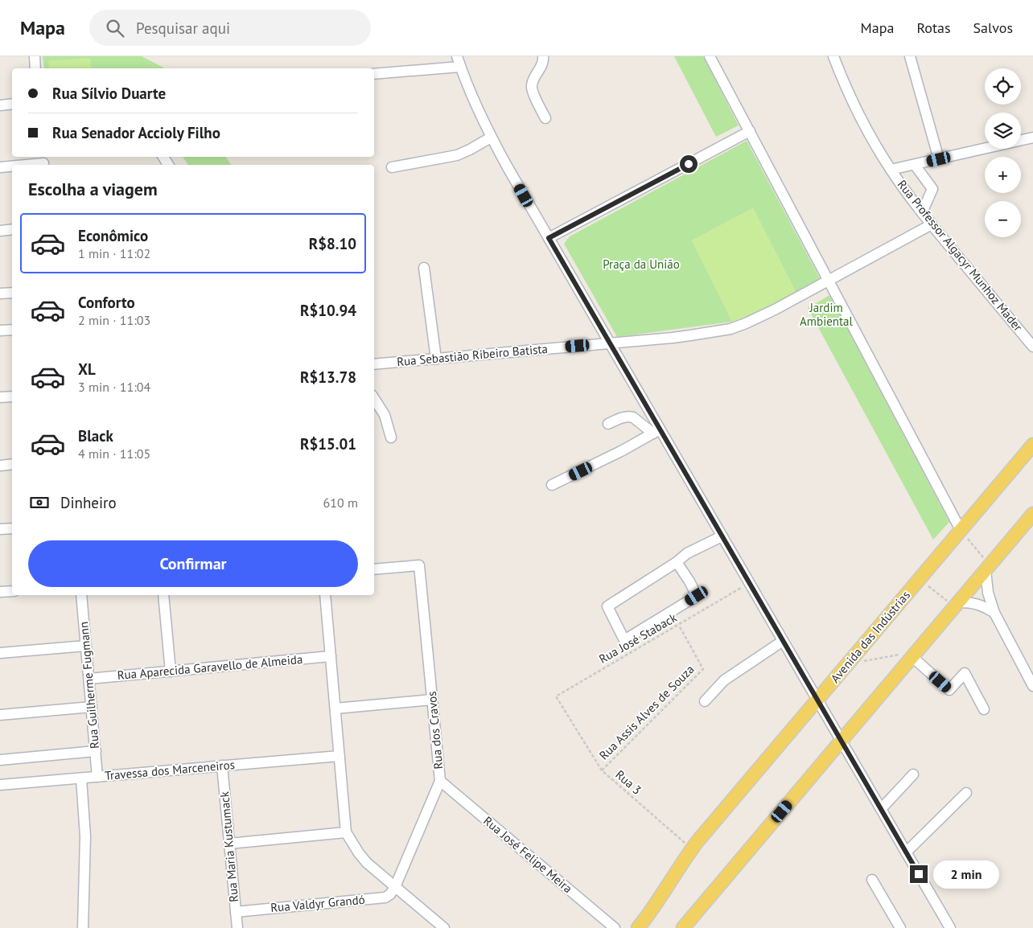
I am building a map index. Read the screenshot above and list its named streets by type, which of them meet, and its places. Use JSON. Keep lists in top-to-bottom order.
{
  "streets": {
    "main road": ["Avenida das Indústrias"],
    "street": [
      "Rua Professor Algacyr Munhoz Mader",
      "Rua Sebastião Ribeiro Batista",
      "Rua Aparecida Garavello de Almeida",
      "Rua Guilherme Fugmann",
      "Rua dos Cravos",
      "Travessa dos Marceneiros",
      "Rua Maria Kustumack",
      "Rua José Felipe Meira",
      "Rua Valdyr Grandó"
    ],
    "path": ["Rua José Staback", "Rua Assis Alves de Souza", "Rua 3"]
  },
  "crossings": [
    ["Rua Professor Algacyr Munhoz Mader", "Rua Sebastião Ribeiro Batista"],
    ["Avenida das Indústrias", "Rua 3"],
    ["Rua José Staback", "Rua Assis Alves de Souza"],
    ["Rua José Staback", "Rua 3"],
    ["Rua Aparecida Garavello de Almeida", "Rua Guilherme Fugmann"],
    ["Rua Guilherme Fugmann", "Travessa dos Marceneiros"],
    ["Rua Assis Alves de Souza", "Rua 3"],
    ["Rua dos Cravos", "Rua José Felipe Meira"],
    ["Rua dos Cravos", "Rua Valdyr Grandó"],
    ["Travessa dos Marceneiros", "Rua Maria Kustumack"],
    ["Rua Maria Kustumack", "Rua Valdyr Grandó"]
  ],
  "parks": ["Praça da União", "Jardim Ambiental"],
  "page": {
    "header": "Mapa",
    "search": "Pesquisar aqui",
    "nav": ["Mapa", "Rotas", "Salvos"],
    "map_buttons": ["+", "−"],
    "banner": ["Rua Sílvio Duarte", "Rua Senador Accioly Filho"],
    "heading": "Escolha a viagem",
    "list": [
      {
        "name": "Econômico",
        "note": "1 min · 11:02",
        "value": "R$8.10"
      },
      {
        "name": "Conforto",
        "note": "2 min · 11:03",
        "value": "R$10.94"
      },
      {
        "name": "XL",
        "note": "3 min · 11:04",
        "value": "R$13.78"
      },
      {
        "name": "Black",
        "note": "4 min · 11:05",
        "value": "R$15.01"
      }
    ],
    "pay": ["Dinheiro", "610 m"],
    "buttons": "Confirmar",
    "bubble": "2 min"
  }
}
